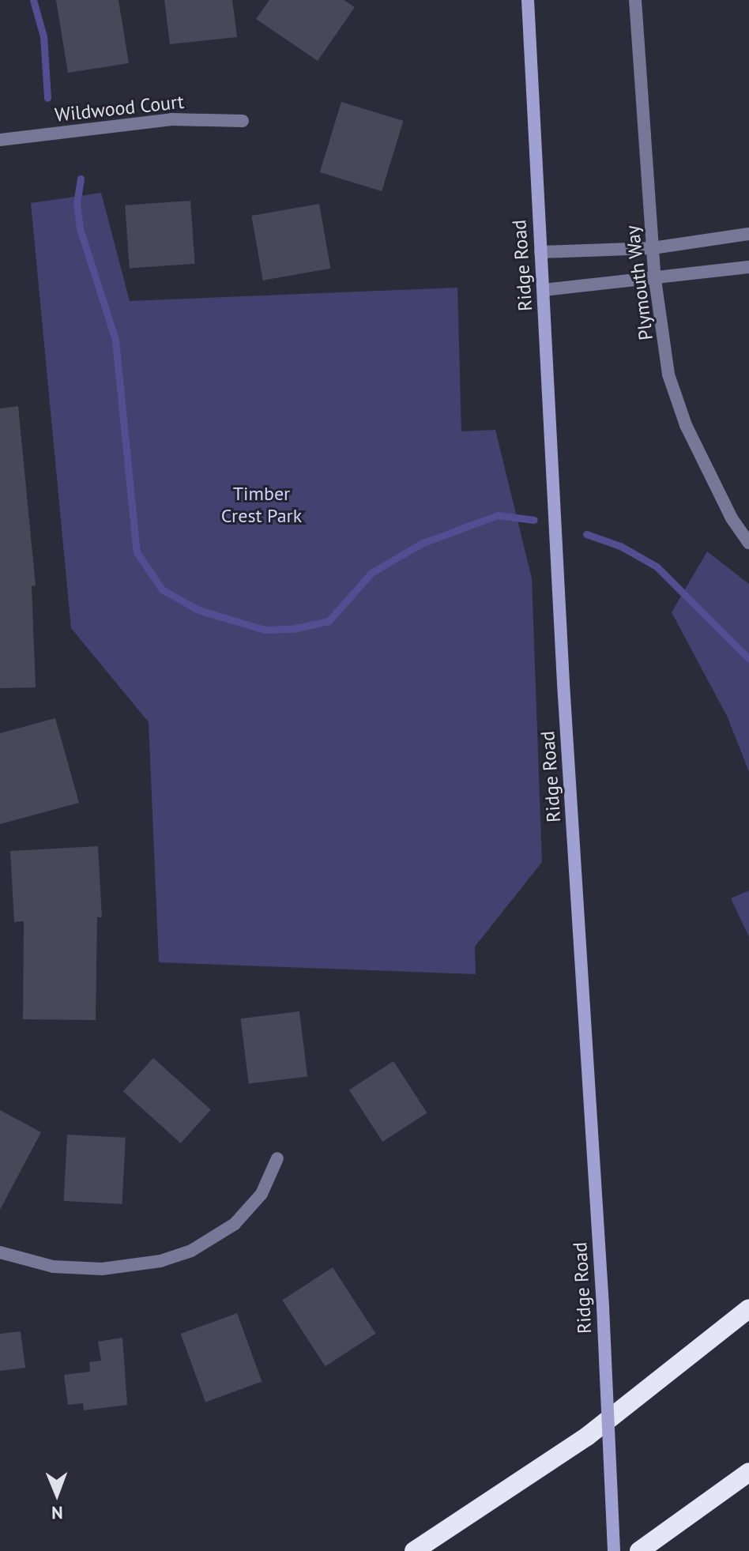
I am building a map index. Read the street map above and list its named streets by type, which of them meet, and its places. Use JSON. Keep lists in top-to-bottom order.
{
  "streets": {
    "street": ["Wildwood Court", "Ridge Road", "Plymouth Way"]
  },
  "parks": ["Timber Crest Park"],
  "north": "bottom"
}
